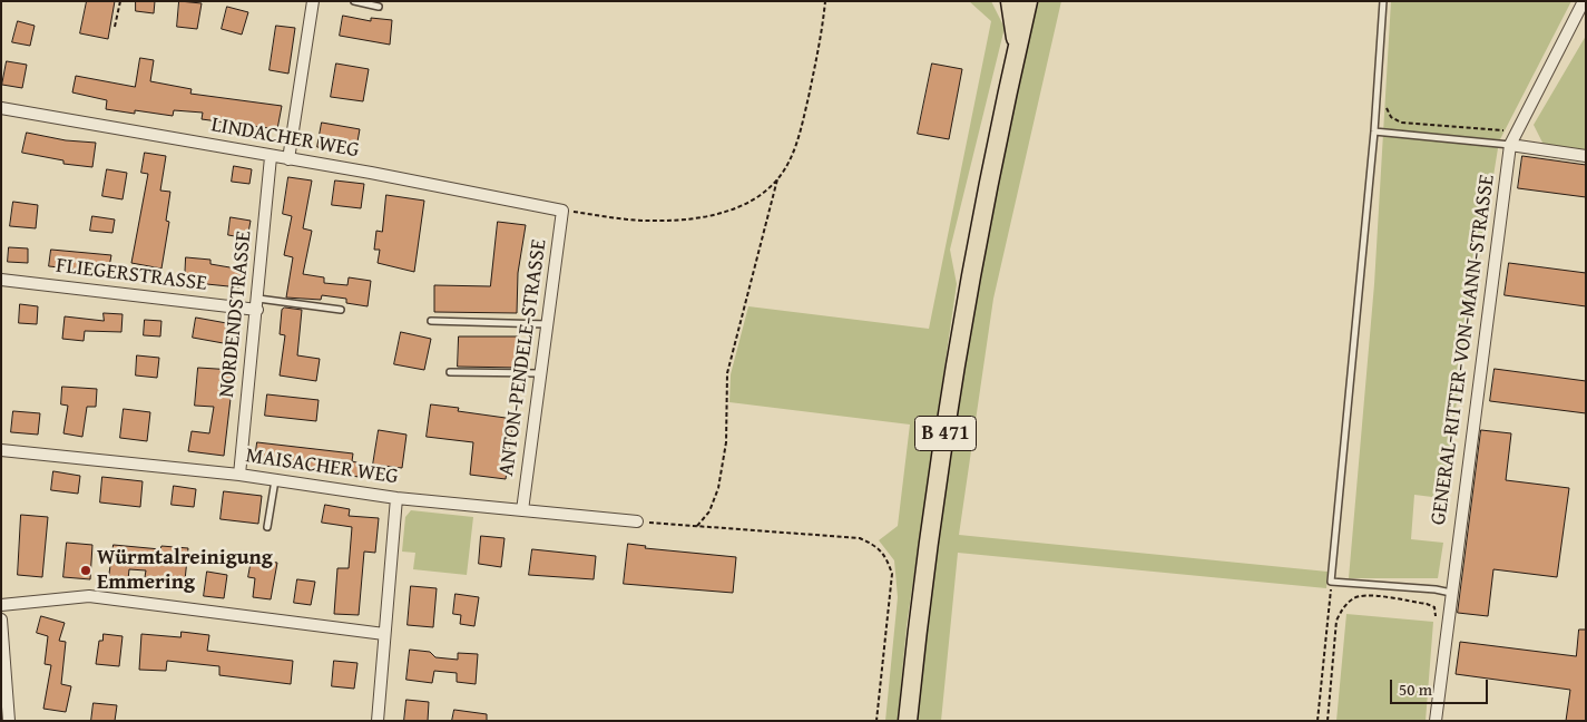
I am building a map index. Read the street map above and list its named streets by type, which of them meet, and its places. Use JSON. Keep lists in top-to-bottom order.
{
  "streets": {
    "highway": ["B 471"],
    "street": [
      "LINDACHER WEG",
      "FLIEGERSTRASSE",
      "NORDENDSTRASSE",
      "GENERAL-RITTER-VON-MANN-STRASSE",
      "ANTON-PENDELE-STRASSE",
      "MAISACHER WEG"
    ]
  },
  "crossings": [
    ["LINDACHER WEG", "NORDENDSTRASSE"],
    ["LINDACHER WEG", "ANTON-PENDELE-STRASSE"],
    ["FLIEGERSTRASSE", "NORDENDSTRASSE"],
    ["NORDENDSTRASSE", "MAISACHER WEG"],
    ["ANTON-PENDELE-STRASSE", "MAISACHER WEG"]
  ],
  "places": ["Würmtalreinigung Emmering"],
  "scale_bar": "50 m"
}
